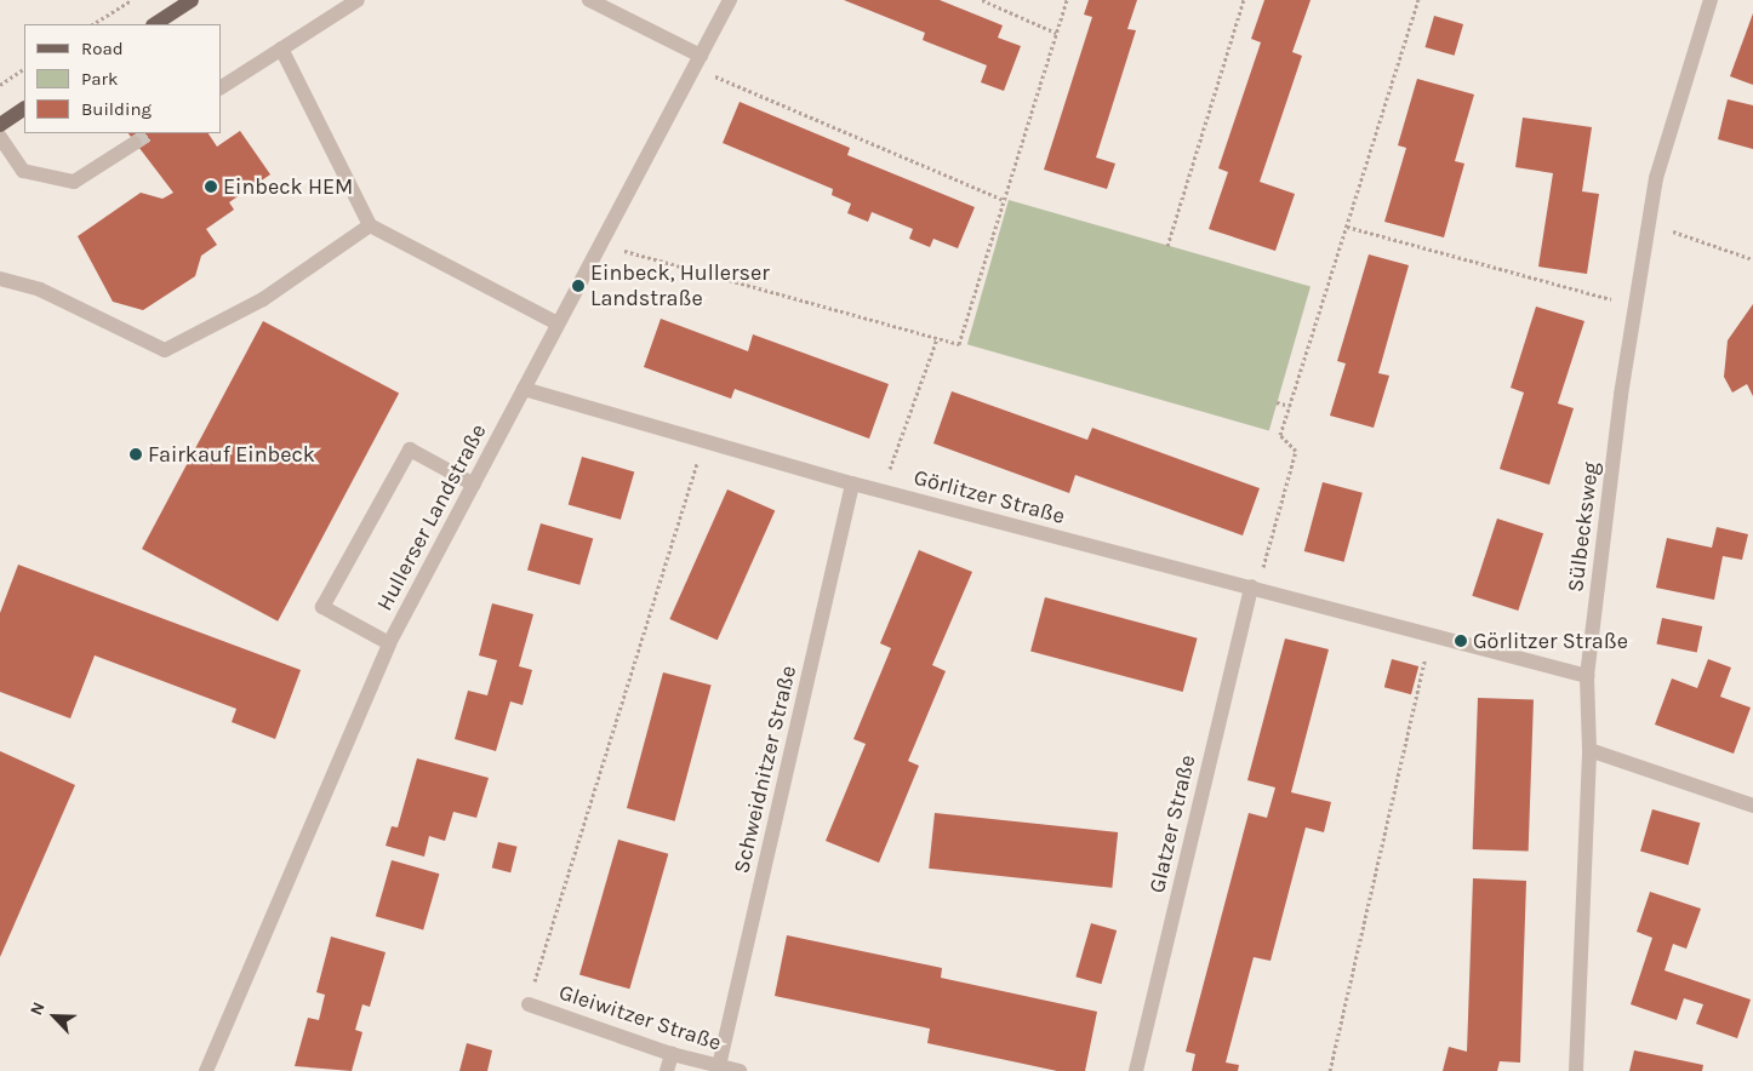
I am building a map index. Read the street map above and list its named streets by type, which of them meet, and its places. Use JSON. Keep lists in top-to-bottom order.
{
  "streets": {
    "street": [
      "Görlitzer Straße",
      "Hullerser Landstraße",
      "Sülbecksweg",
      "Schweidnitzer Straße",
      "Glatzer Straße",
      "Gleiwitzer Straße"
    ]
  },
  "crossings": [
    ["Görlitzer Straße", "Hullerser Landstraße"],
    ["Görlitzer Straße", "Sülbecksweg"],
    ["Görlitzer Straße", "Schweidnitzer Straße"],
    ["Görlitzer Straße", "Glatzer Straße"],
    ["Schweidnitzer Straße", "Gleiwitzer Straße"]
  ],
  "places": [
    "Einbeck HEM",
    "Einbeck, Hullerser Landstraße",
    "Fairkauf Einbeck",
    "Görlitzer Straße"
  ],
  "legend": ["Road", "Park", "Building"],
  "north": "top left"
}
